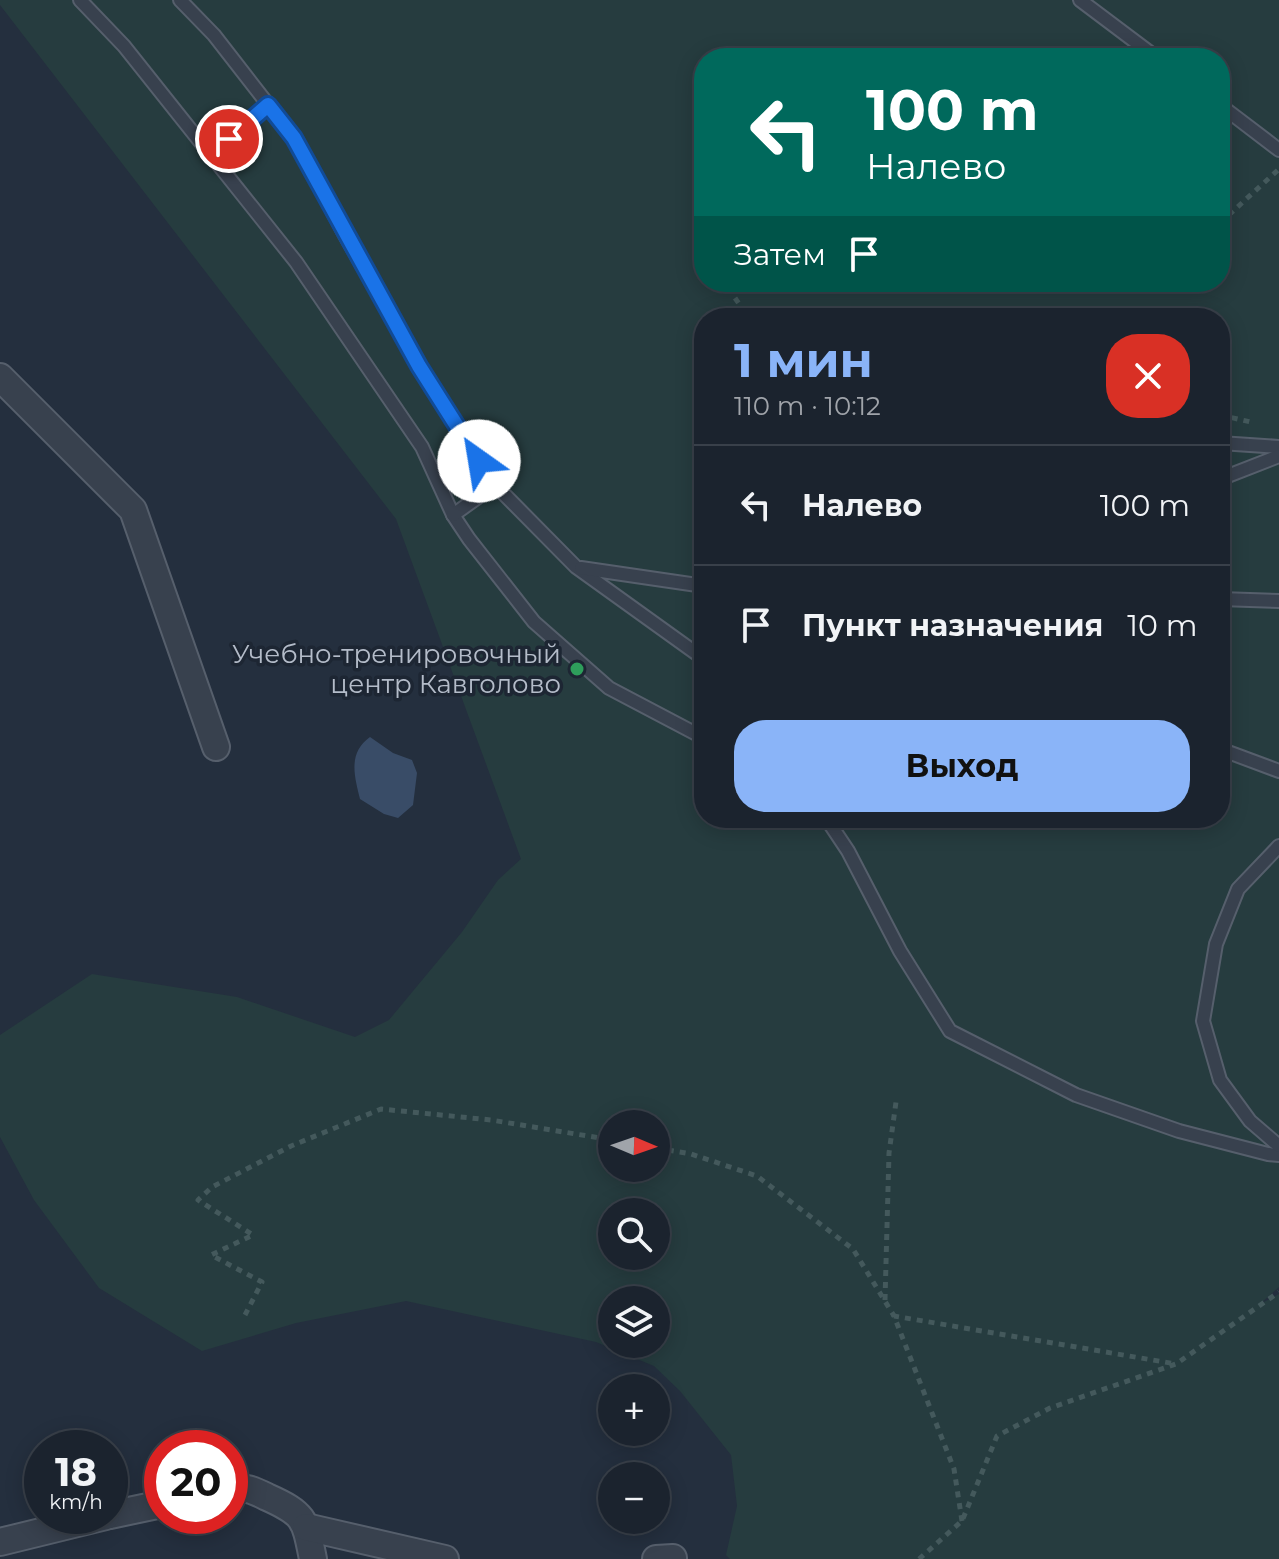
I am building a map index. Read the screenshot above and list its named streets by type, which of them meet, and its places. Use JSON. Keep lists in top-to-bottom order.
{
  "places": ["Учебно-тренировочный центр Кавголово"],
  "north": "right",
  "page": {
    "turn": ["100 m", "Налево"],
    "then": "Затем",
    "heading": ["1 мин", "110 m · 10:12"],
    "list": [
      {
        "name": "Налево",
        "value": "100 m"
      },
      {
        "name": "Пункт назначения",
        "value": "10 m"
      }
    ],
    "buttons": "Выход",
    "map_buttons": ["+", "−"],
    "speed": "18 km/h",
    "limit": "20"
  }
}
